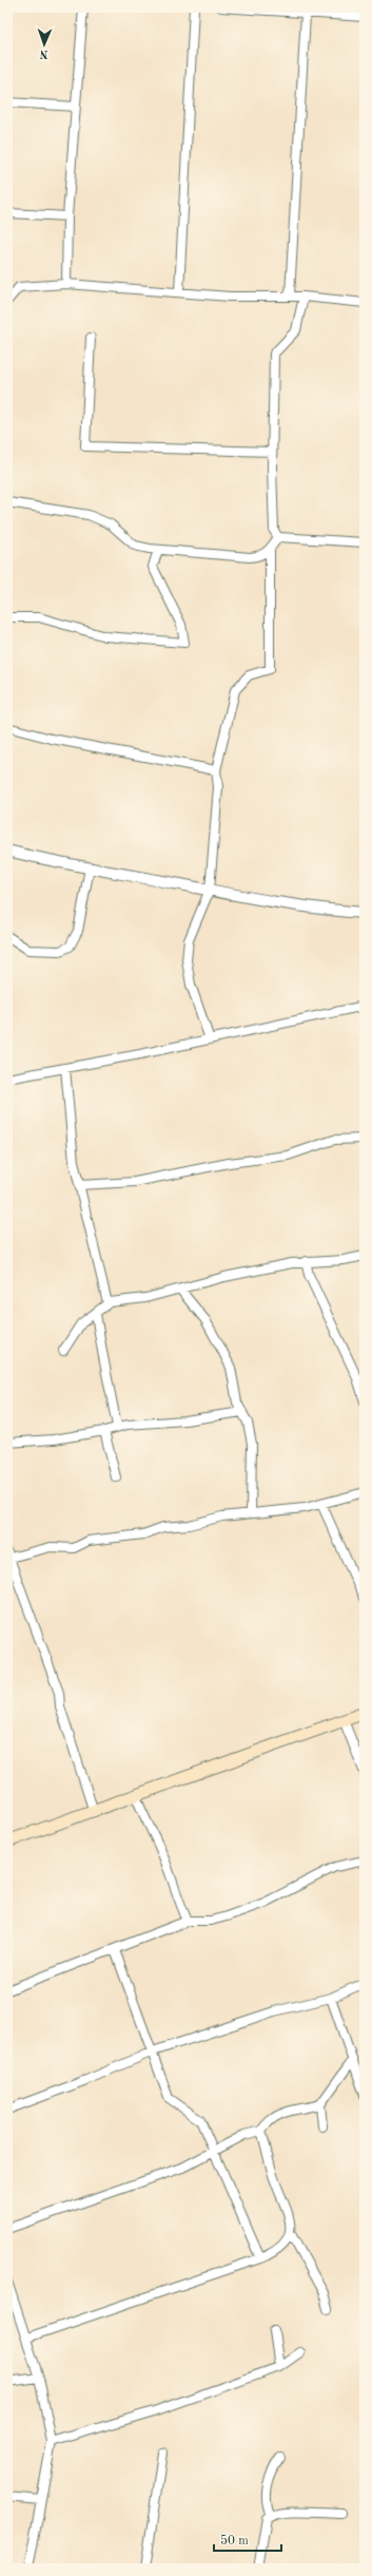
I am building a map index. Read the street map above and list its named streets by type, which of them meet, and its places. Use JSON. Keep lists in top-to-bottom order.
{
  "scale_bar": "50 m",
  "north": "bottom"
}
